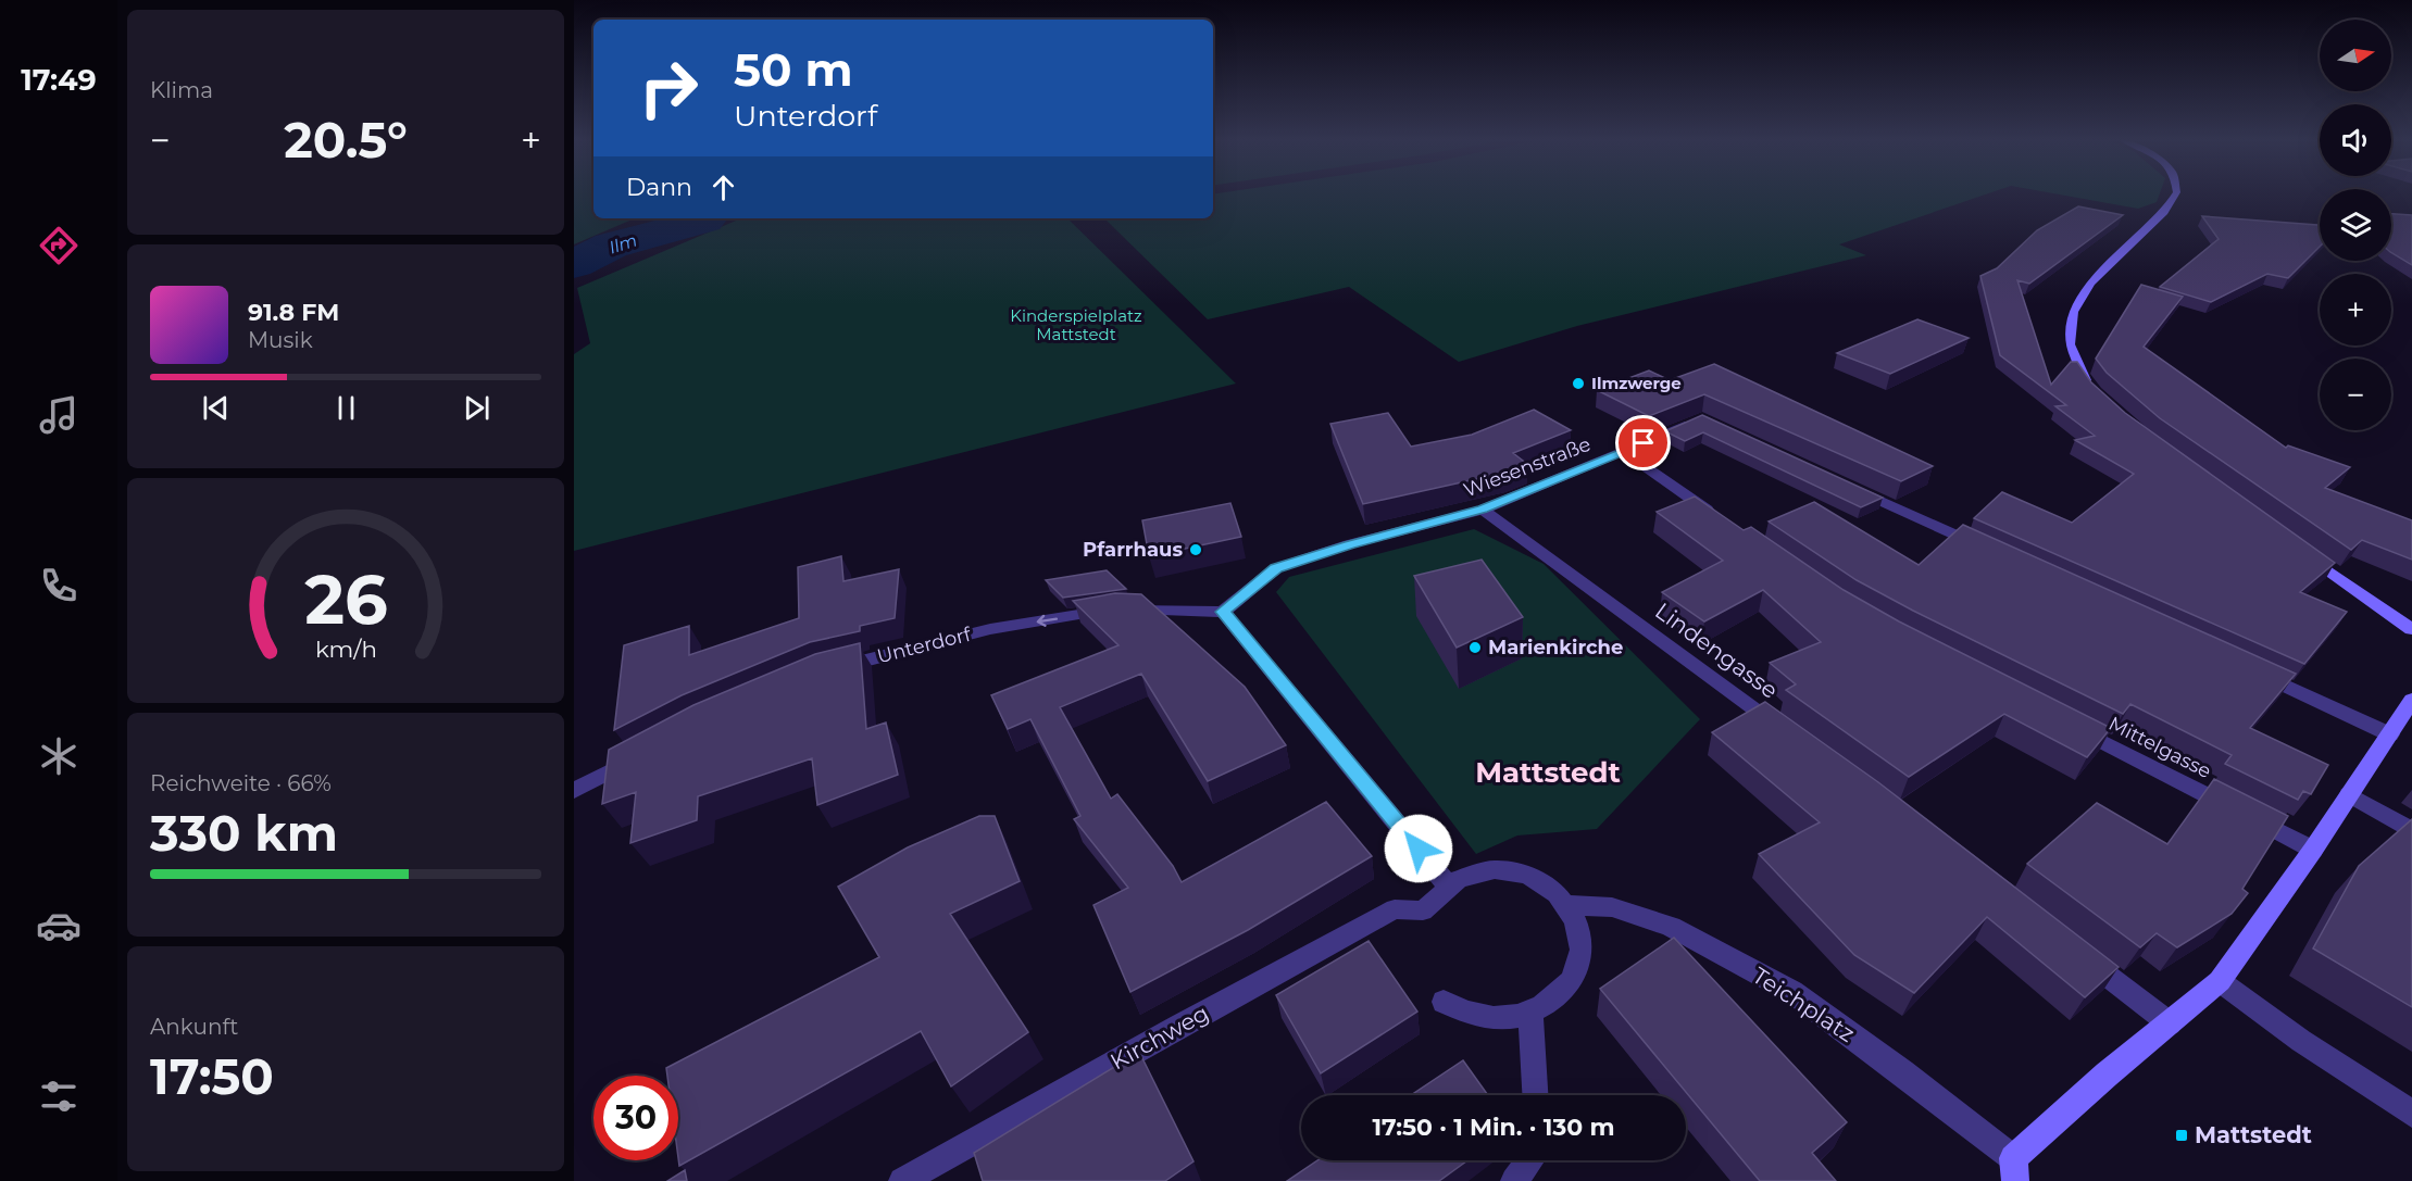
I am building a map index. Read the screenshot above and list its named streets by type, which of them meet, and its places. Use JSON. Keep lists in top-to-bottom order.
{
  "streets": {
    "street": [
      "Wiesenstraße",
      "Unterdorf",
      "Lindengasse",
      "Mittelgasse",
      "Teichplatz",
      "Kirchweg"
    ]
  },
  "crossings": [
    ["Wiesenstraße", "Unterdorf"],
    ["Wiesenstraße", "Lindengasse"]
  ],
  "one_way": ["Unterdorf"],
  "districts": ["Mattstedt"],
  "water": ["Ilm"],
  "parks": ["Kinderspielplatz Mattstedt"],
  "places": {
    "other": ["Ilmzwerge", "Pfarrhaus", "Marienkirche"],
    "transit": ["Mattstedt"]
  },
  "north": "right",
  "page": {
    "tabs": "17:49",
    "tile": [
      "Klima",
      ["Reichweite · 66%", "330 km"],
      ["Ankunft", "17:50"]
    ],
    "map_buttons": ["+", "−"],
    "turn": ["50 m", "Unterdorf"],
    "heat": ["−", "20.5°", "+"],
    "then": "Dann",
    "song": ["91.8 FM", "Musik"],
    "limit": "30",
    "trip": "17:50 · 1 Min. · 130 m",
    "gauge": ["26", "km/h"]
  }
}
